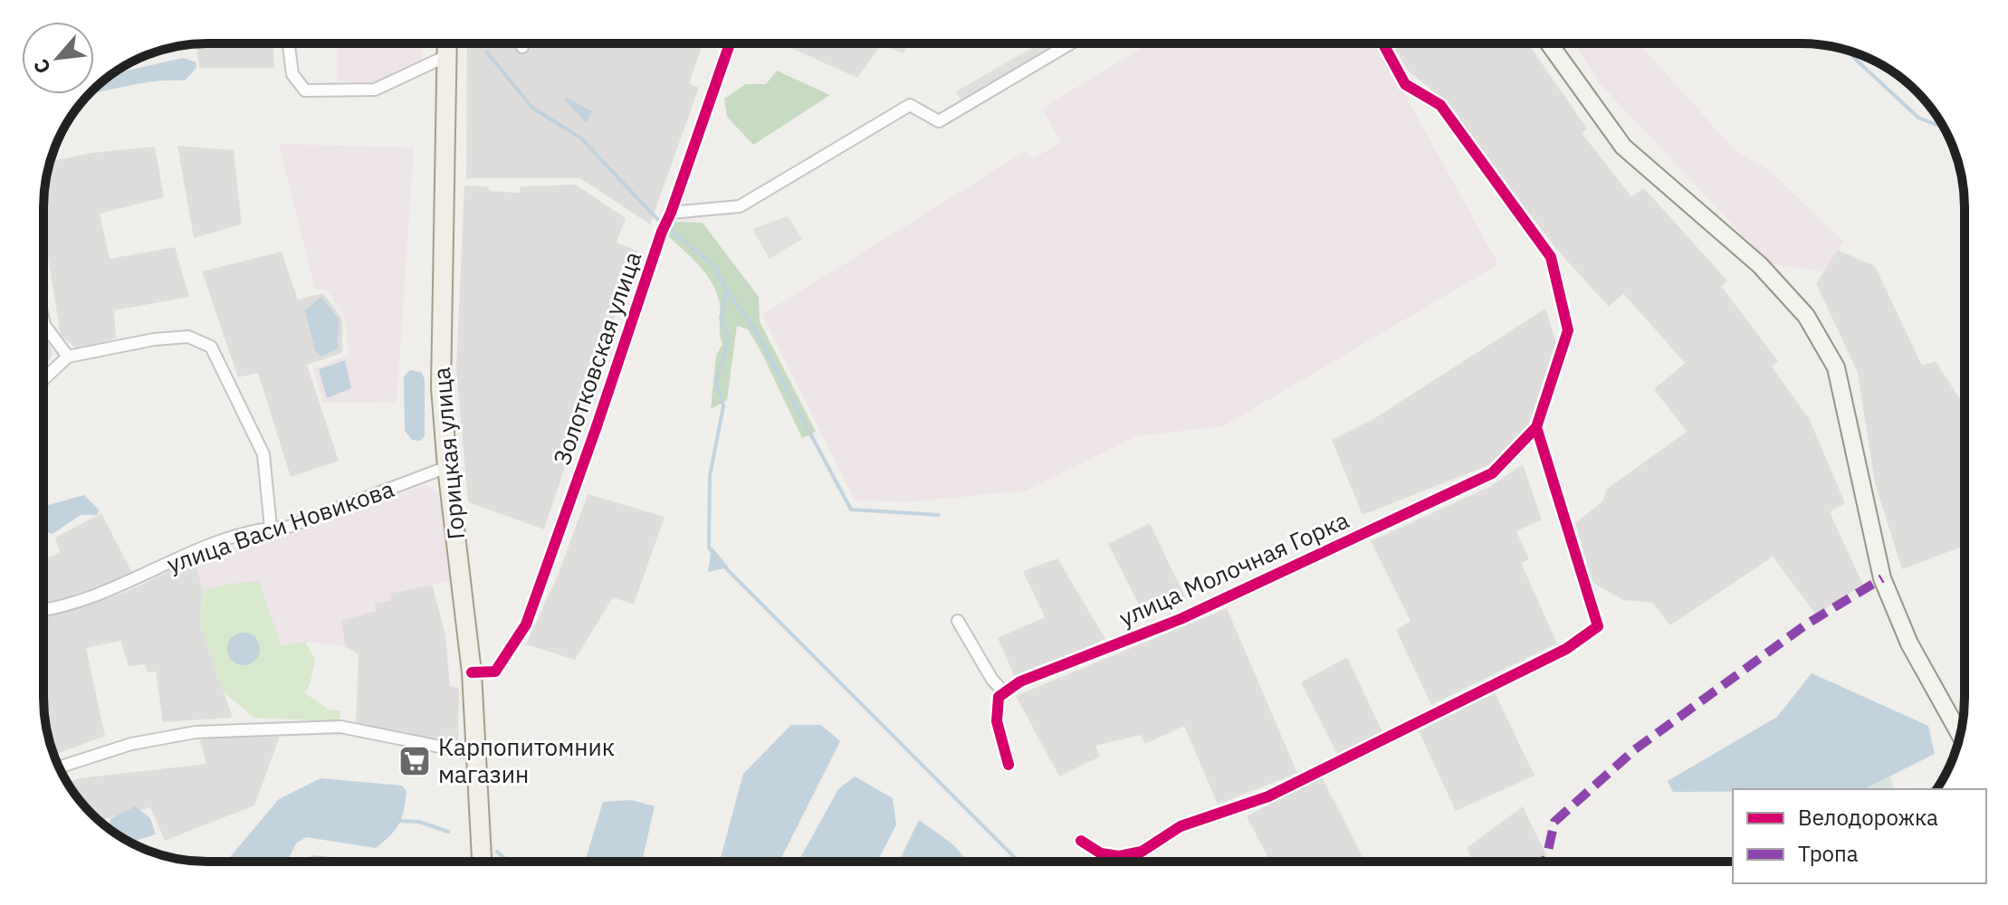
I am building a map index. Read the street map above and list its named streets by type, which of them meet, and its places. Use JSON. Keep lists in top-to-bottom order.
{
  "streets": {
    "main road": ["Горицкая улица"],
    "street": ["Золотковская улица", "улица Васи Новикова", "улица Молочная Горка"]
  },
  "crossings": [
    ["Золотковская улица", "Горицкая улица"],
    ["Горицкая улица", "улица Васи Новикова"]
  ],
  "places": {
    "supermarket": ["Карпопитомник магазин"]
  },
  "legend": ["Велодорожка", "Тропа"],
  "north": "bottom left"
}
